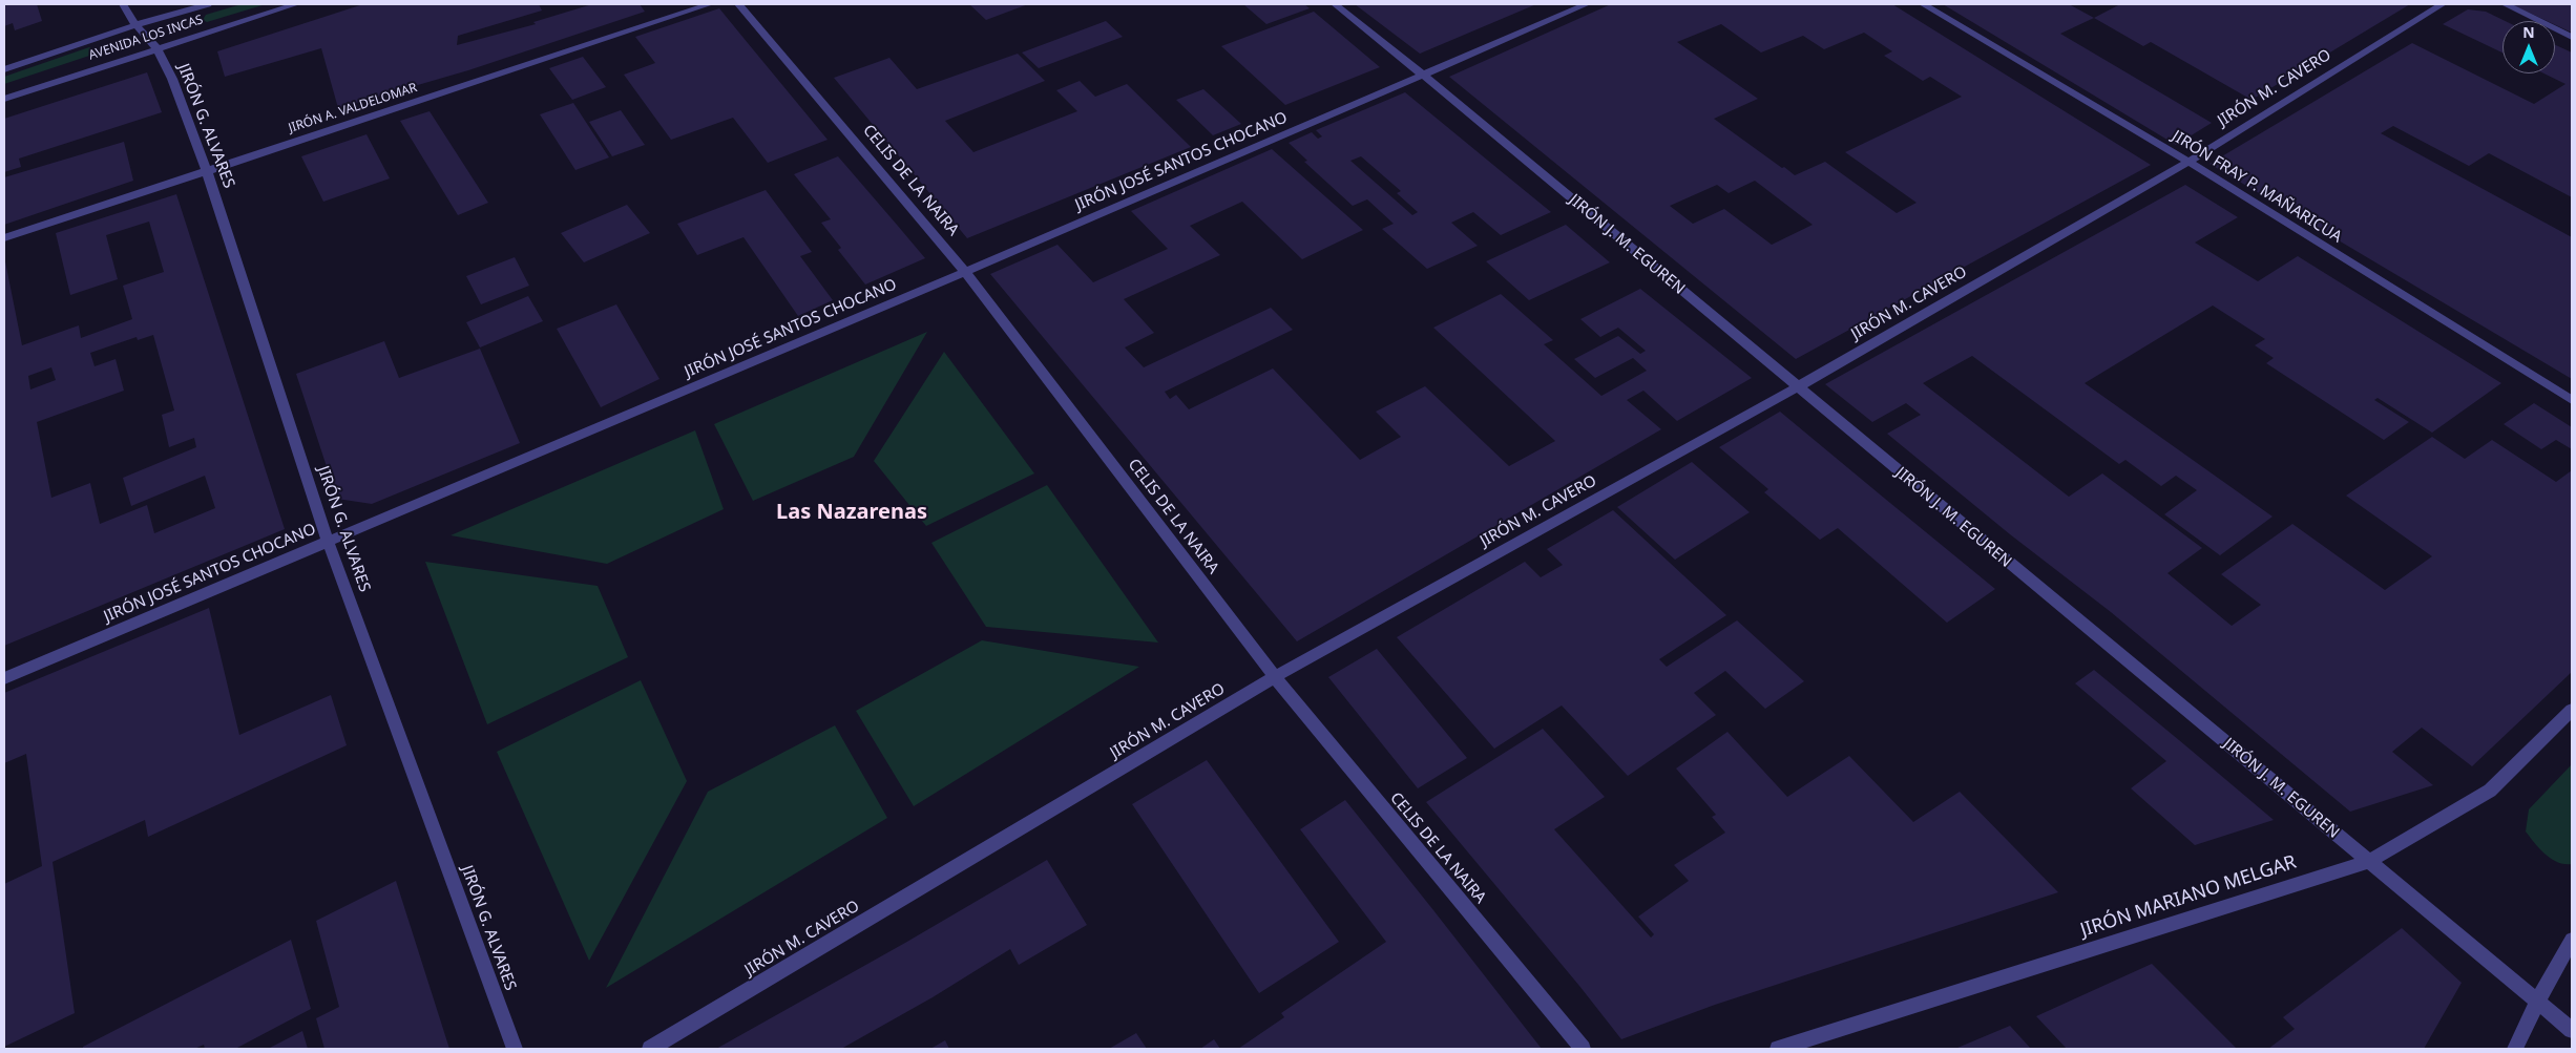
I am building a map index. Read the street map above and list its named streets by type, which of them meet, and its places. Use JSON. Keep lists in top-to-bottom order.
{
  "streets": {
    "street": [
      "AVENIDA LOS INCAS",
      "JIRÓN M. CAVERO",
      "JIRÓN A. VALDELOMAR",
      "JIRÓN G. ALVARES",
      "JIRÓN JOSÉ SANTOS CHOCANO",
      "CELIS DE LA NAIRA",
      "JIRÓN FRAY P. MAÑARICUA",
      "JIRÓN J. M. EGUREN",
      "JIRÓN MARIANO MELGAR"
    ]
  },
  "crossings": [
    ["AVENIDA LOS INCAS", "JIRÓN G. ALVARES"],
    ["JIRÓN M. CAVERO", "CELIS DE LA NAIRA"],
    ["JIRÓN M. CAVERO", "JIRÓN FRAY P. MAÑARICUA"],
    ["JIRÓN M. CAVERO", "JIRÓN J. M. EGUREN"],
    ["JIRÓN A. VALDELOMAR", "JIRÓN G. ALVARES"],
    ["JIRÓN G. ALVARES", "JIRÓN JOSÉ SANTOS CHOCANO"],
    ["JIRÓN JOSÉ SANTOS CHOCANO", "CELIS DE LA NAIRA"],
    ["JIRÓN JOSÉ SANTOS CHOCANO", "JIRÓN J. M. EGUREN"],
    ["JIRÓN J. M. EGUREN", "JIRÓN MARIANO MELGAR"]
  ],
  "districts": ["Las Nazarenas"],
  "north": "top"
}
